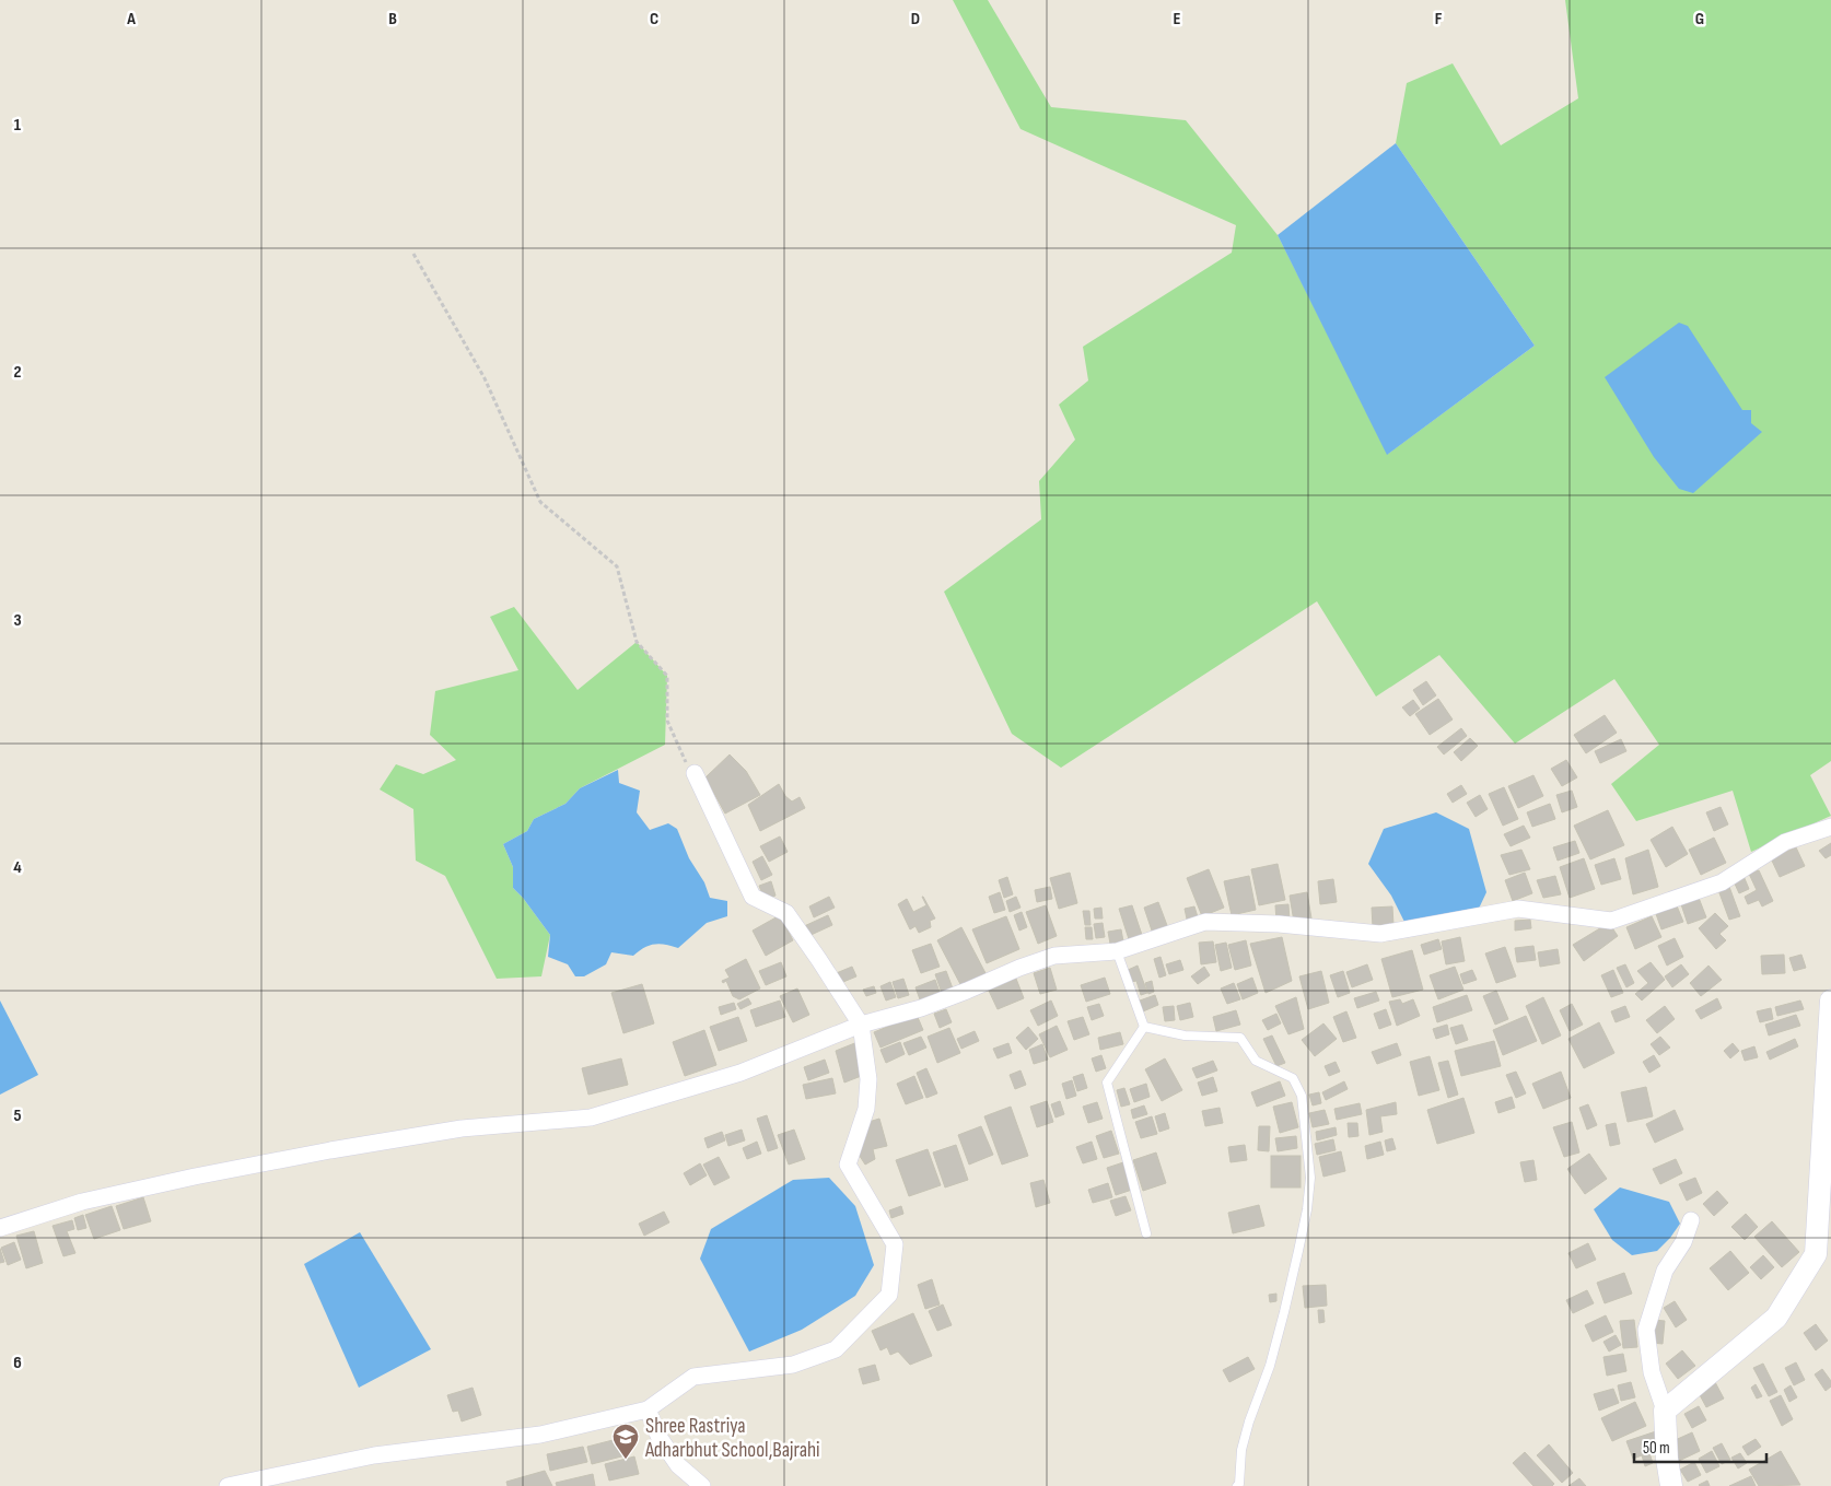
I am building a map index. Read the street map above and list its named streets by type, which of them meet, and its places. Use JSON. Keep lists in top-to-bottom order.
{
  "places": {
    "school or university": ["Shree Rastriya Adharbhut School,Bajrahi"]
  },
  "scale_bar": "50 m",
  "grid": {
    "columns": [
      "A",
      "B",
      "C",
      "D",
      "E",
      "F",
      "G"
    ],
    "rows": [
      "1",
      "2",
      "3",
      "4",
      "5",
      "6"
    ]
  }
}
